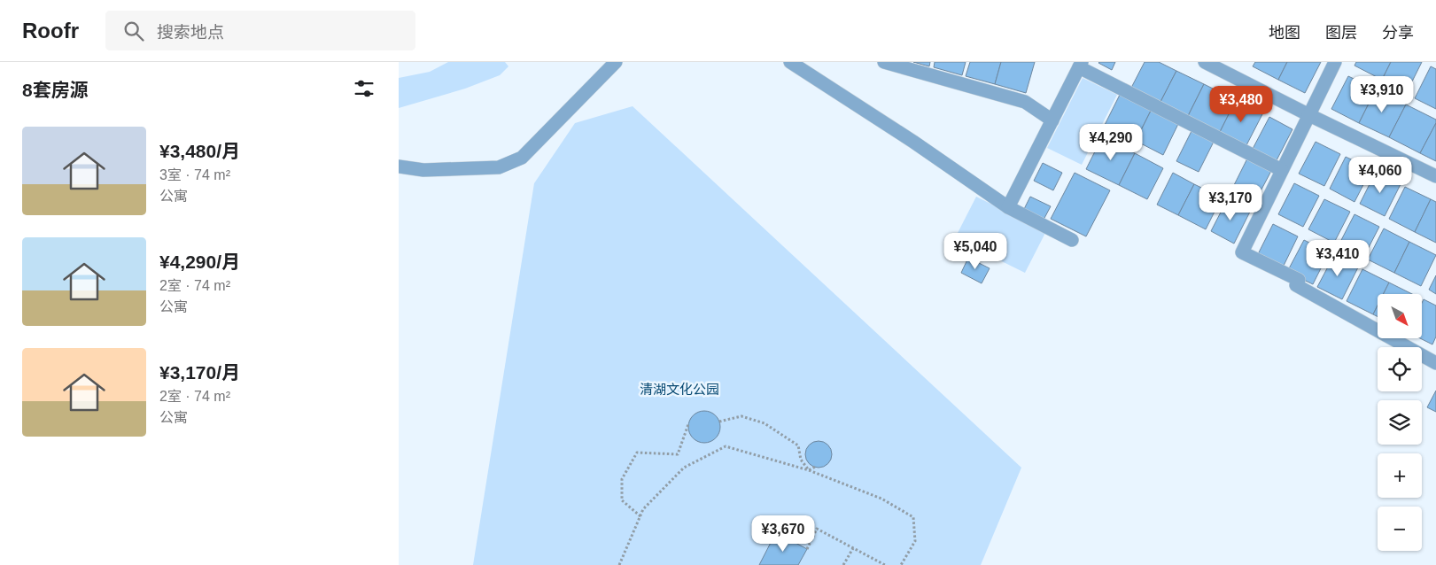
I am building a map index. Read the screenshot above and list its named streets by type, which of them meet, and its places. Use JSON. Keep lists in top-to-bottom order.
{
  "parks": ["清湖文化公园"],
  "north": "bottom right",
  "page": {
    "header": "Roofr",
    "search": "搜索地点",
    "nav": ["地图", "图层", "分享"],
    "heading": "8套房源",
    "price": [
      "¥3,910",
      "¥3,480",
      "¥4,290",
      "¥4,060",
      "¥3,170",
      "¥5,040",
      "¥3,410",
      "¥3,670"
    ],
    "list": [
      {
        "name": "¥3,480/月",
        "note": "3室 · 74 m² · 公寓"
      },
      {
        "name": "¥4,290/月",
        "note": "2室 · 74 m² · 公寓"
      },
      {
        "name": "¥3,170/月",
        "note": "2室 · 74 m² · 公寓"
      }
    ],
    "map_buttons": ["+", "−"]
  }
}
